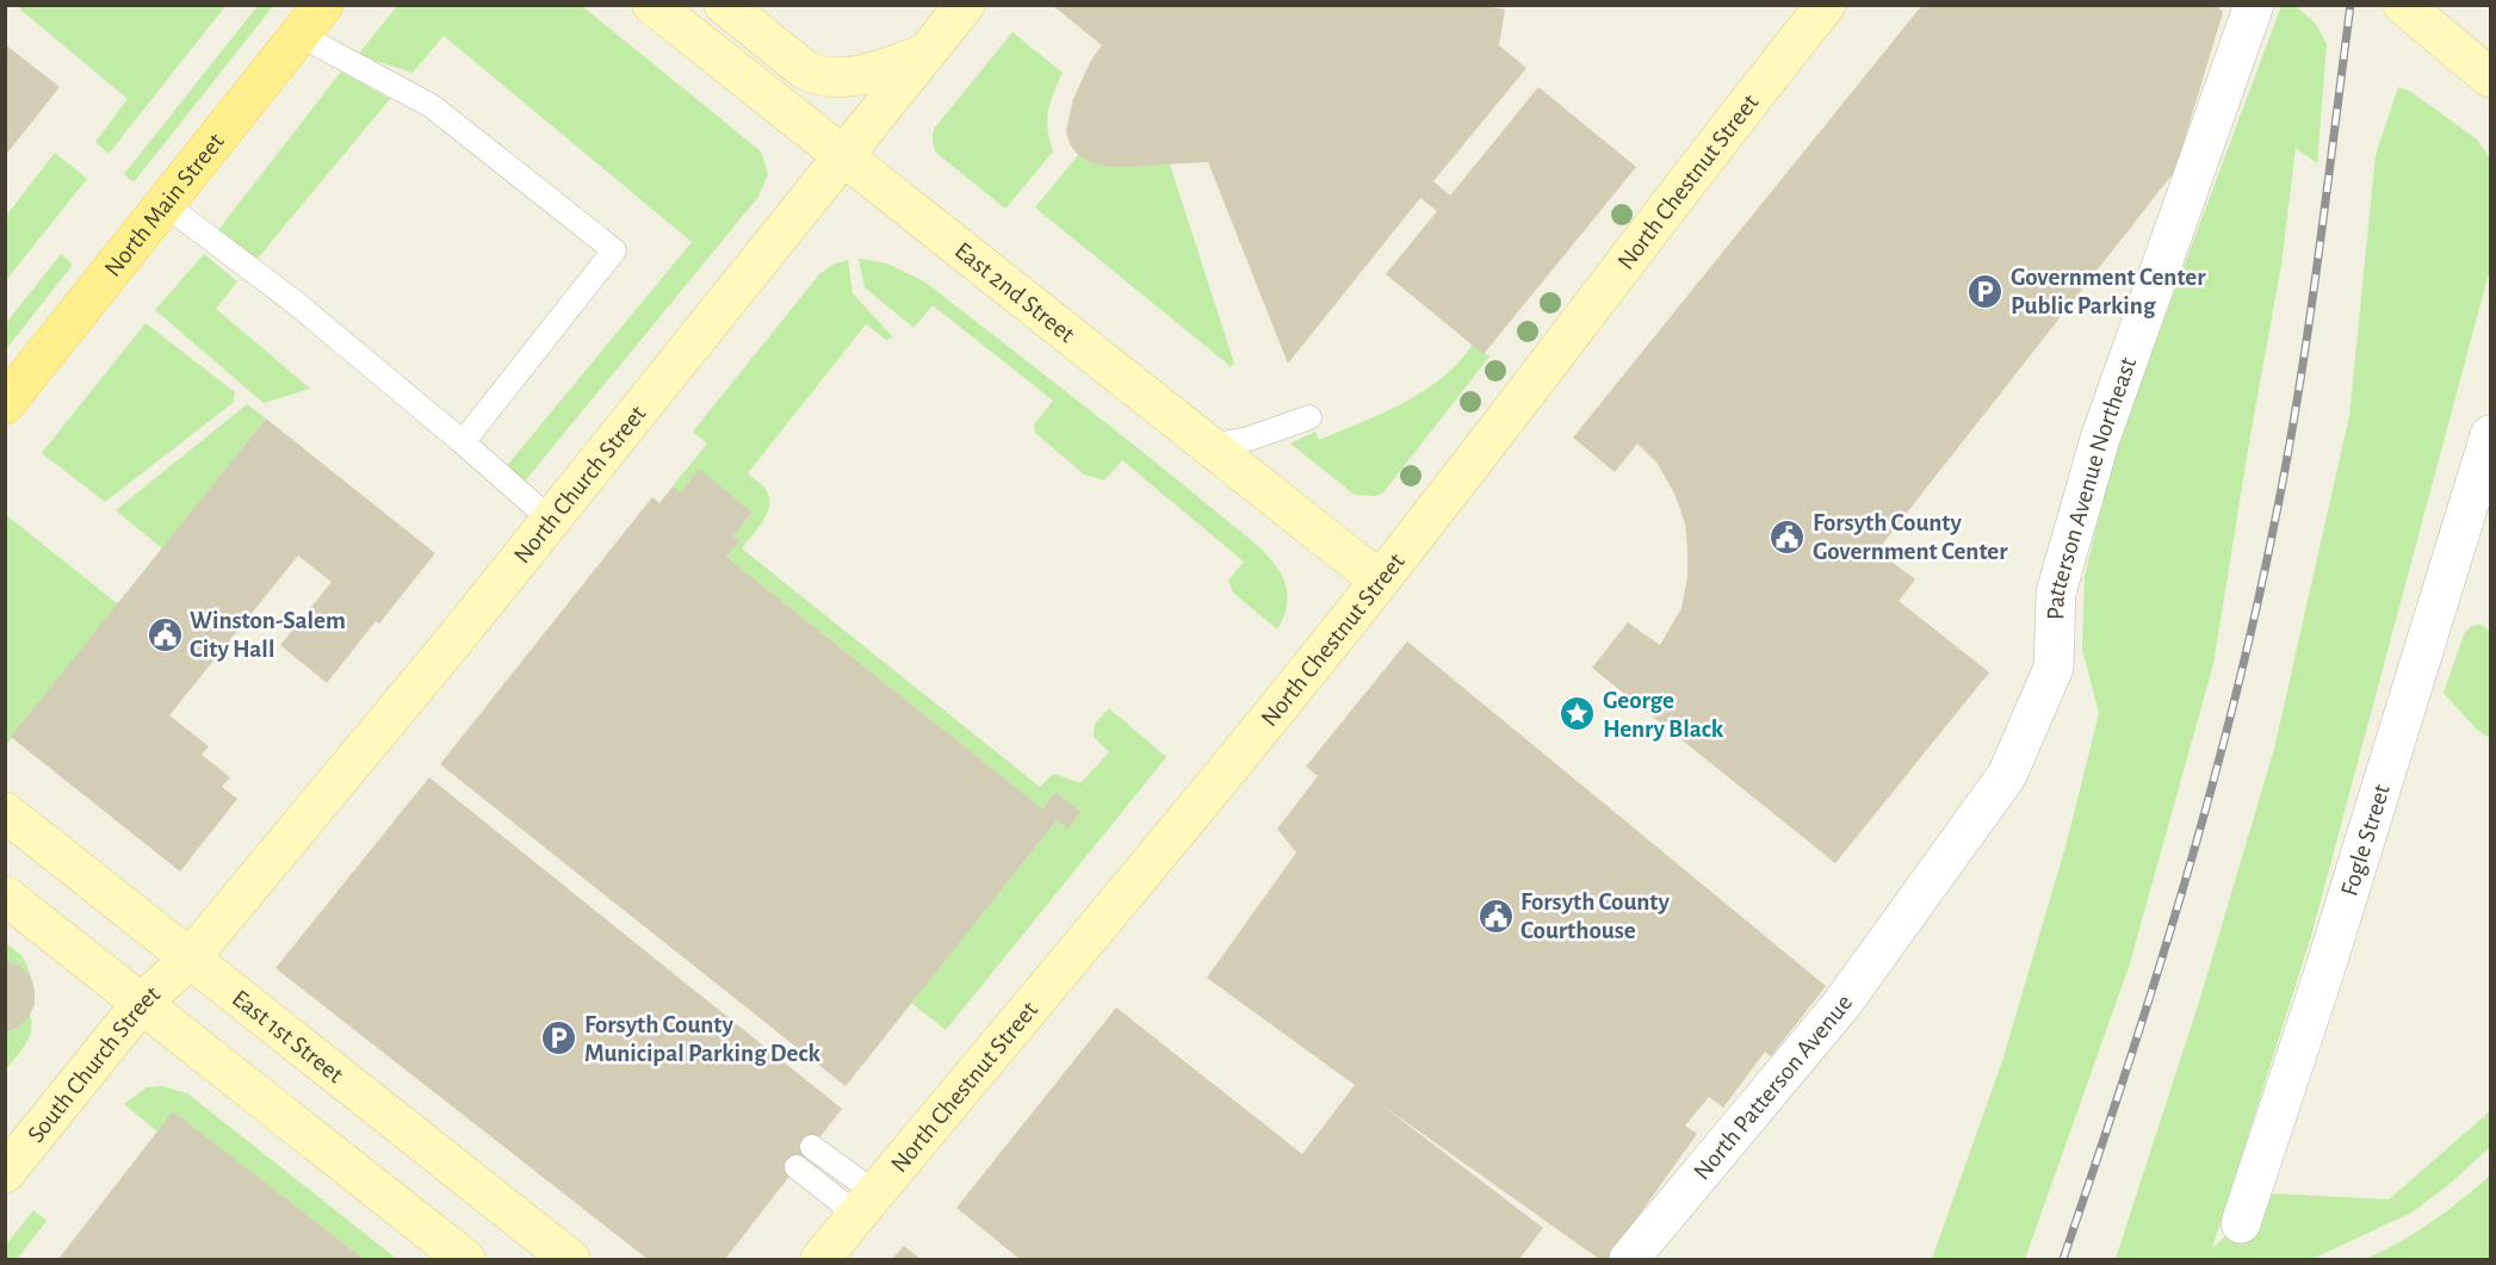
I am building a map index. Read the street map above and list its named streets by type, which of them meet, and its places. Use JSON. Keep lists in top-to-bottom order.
{
  "streets": {
    "main road": ["North Main Street"],
    "street": [
      "North Chestnut Street",
      "East 2nd Street",
      "North Church Street",
      "Patterson Avenue Northeast",
      "Fogle Street",
      "East 1st Street",
      "South Church Street",
      "North Patterson Avenue"
    ]
  },
  "crossings": [
    ["North Chestnut Street", "East 2nd Street"],
    ["East 2nd Street", "North Church Street"],
    ["North Church Street", "East 1st Street"],
    ["North Church Street", "South Church Street"],
    ["Patterson Avenue Northeast", "North Patterson Avenue"],
    ["East 1st Street", "South Church Street"]
  ],
  "places": {
    "parking": ["Government Center Public Parking", "Forsyth County Municipal Parking Deck"],
    "public building": ["Forsyth County Government Center", "Winston-Salem City Hall", "Forsyth County Courthouse"],
    "place": ["George Henry Black"]
  }
}
